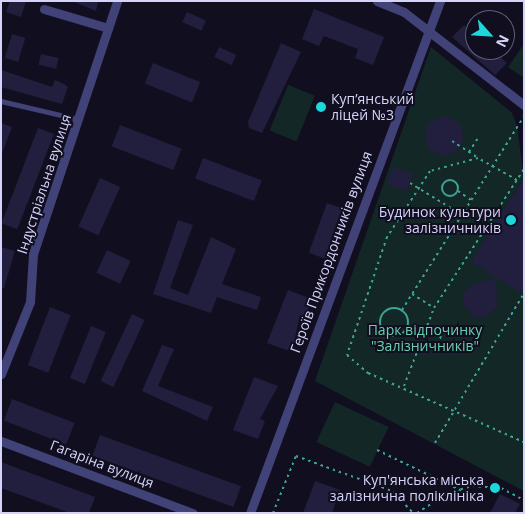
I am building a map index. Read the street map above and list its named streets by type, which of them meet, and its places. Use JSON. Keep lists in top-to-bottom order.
{
  "streets": {
    "street": ["Індустріальна вулиця", "Героїв Прикордонників вулиця", "Гагаріна вулиця"]
  },
  "parks": ["Парк відпочинку \"Залізничників\""],
  "places": ["Куп’янський ліцей №3", "Будинок культури залізничників", "Куп'янська міська залізнична поліклініка"],
  "north": "bottom right"
}
